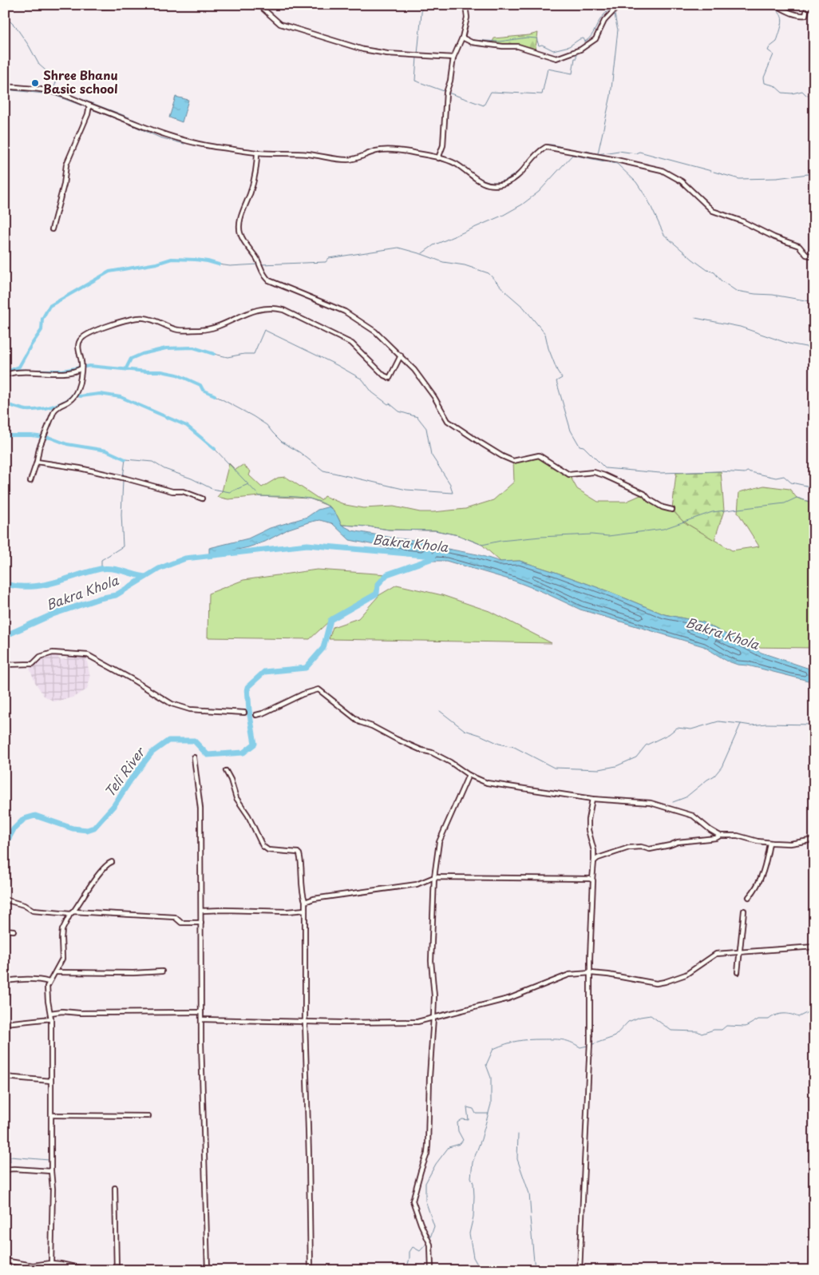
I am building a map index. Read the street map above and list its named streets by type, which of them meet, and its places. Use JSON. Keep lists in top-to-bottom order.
{
  "water": ["Bakra Khola", "Teli River"],
  "places": ["Shree Bhanu Basic school"]
}
